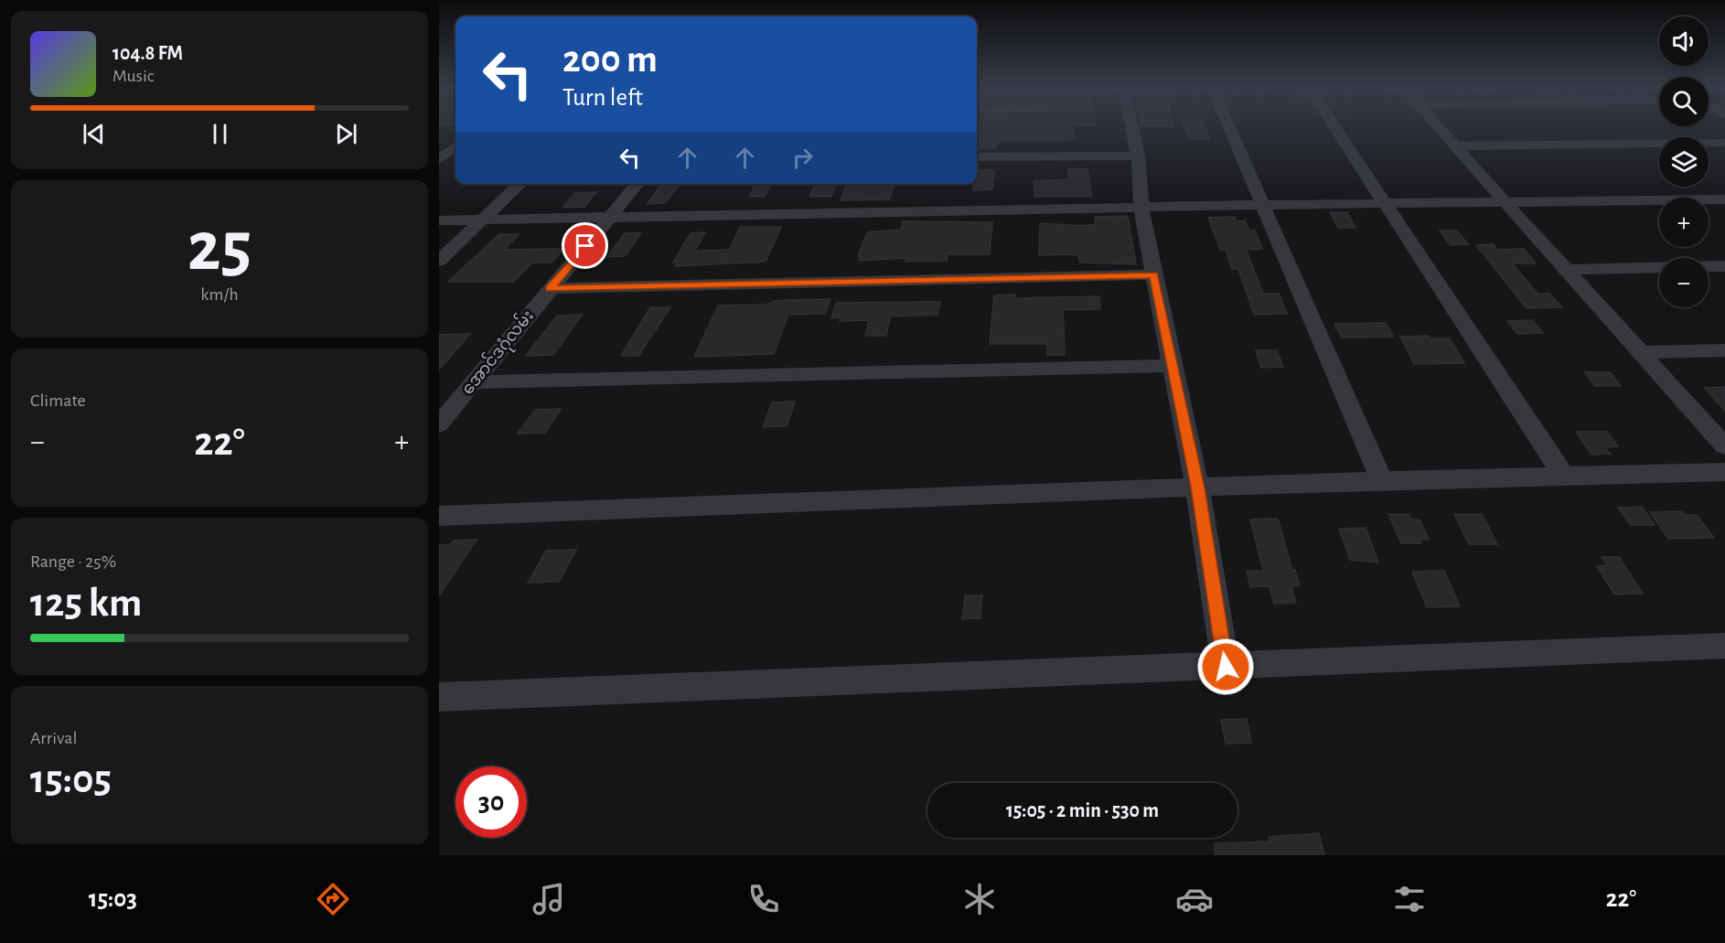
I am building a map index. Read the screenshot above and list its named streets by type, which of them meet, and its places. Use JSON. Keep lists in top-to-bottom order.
{
  "streets": {
    "street": ["အောင်ဒဂုံလမ်း"]
  },
  "page": {
    "map_buttons": ["+", "−"],
    "turn": ["200 m", "Turn left"],
    "song": ["104.8 FM", "Music"],
    "tile": [
      ["25", "km/h"],
      "Climate",
      ["Range · 25%", "125 km"],
      ["Arrival", "15:05"]
    ],
    "heat": ["−", "22°", "+"],
    "limit": "30",
    "trip": "15:05 · 2 min · 530 m",
    "tabs": ["15:03", "22°"]
  }
}
